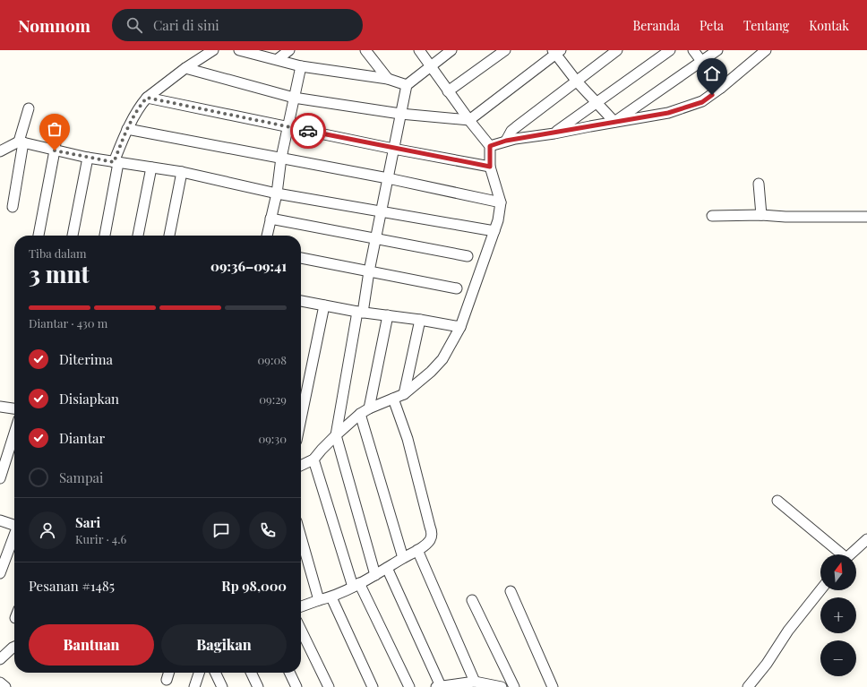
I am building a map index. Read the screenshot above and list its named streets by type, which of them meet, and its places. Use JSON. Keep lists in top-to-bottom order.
{
  "north": "top",
  "page": {
    "header": "Nomnom",
    "search": "Cari di sini",
    "nav": [
      "Beranda",
      "Peta",
      "Tentang",
      "Kontak"
    ],
    "heading": ["3 mnt", "Tiba dalam", "09:36–09:41"],
    "panel": [
      "Sari",
      "Kurir · 4.6",
      "Pesanan #1485",
      "Rp 98,000"
    ],
    "bar": "Diantar · 430 m",
    "list": [
      ["Diterima", "09:08"],
      ["Disiapkan", "09:29"],
      ["Diantar", "09:30"],
      "Sampai"
    ],
    "map_buttons": ["+", "−"],
    "buttons": ["Bantuan", "Bagikan"]
  }
}
